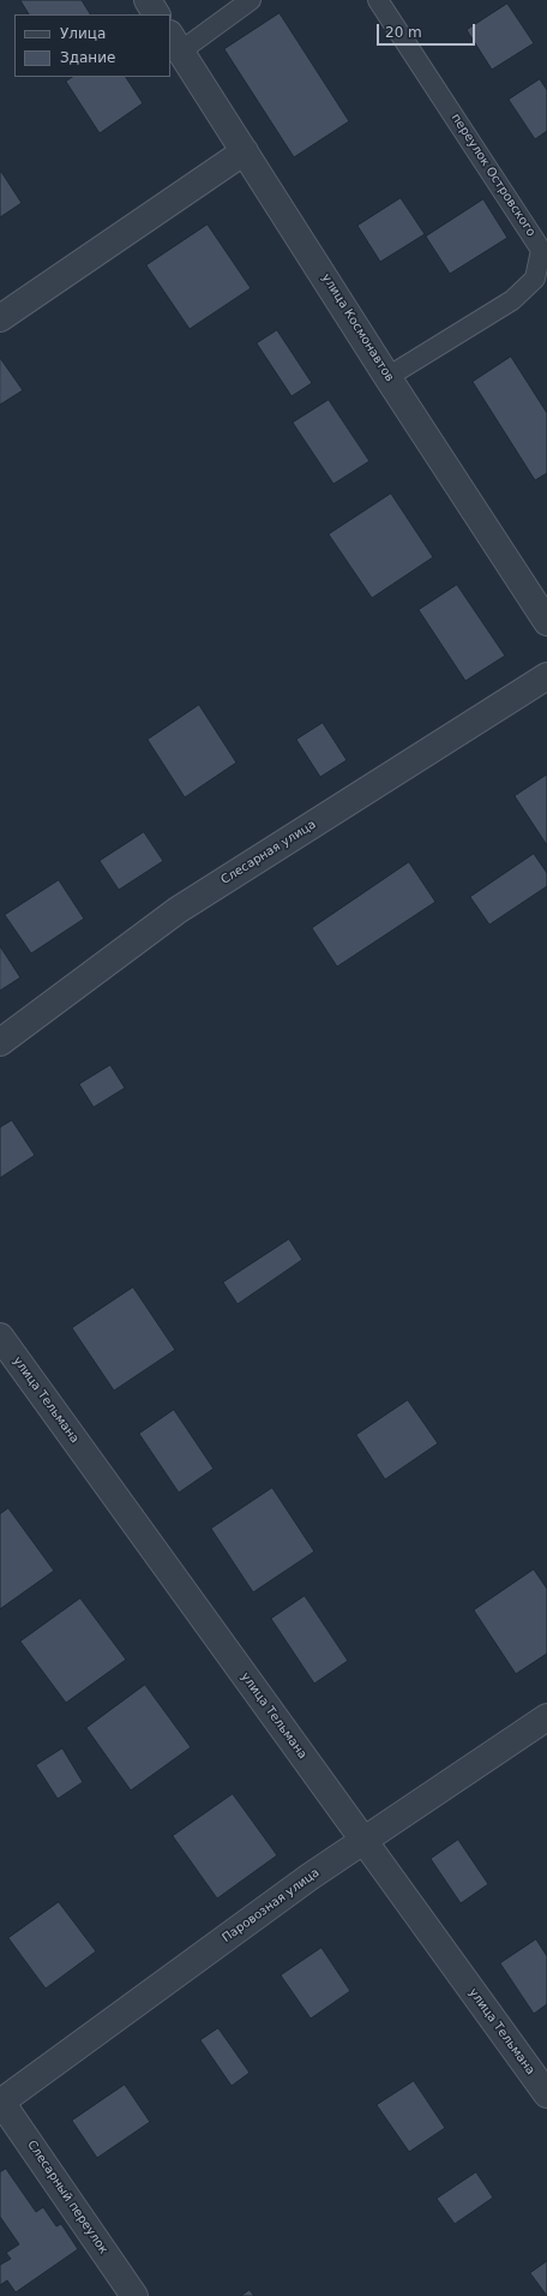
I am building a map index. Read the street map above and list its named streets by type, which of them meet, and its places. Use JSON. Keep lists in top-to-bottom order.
{
  "streets": {
    "street": [
      "улица Космонавтов",
      "Слесарная улица",
      "улица Тельмана",
      "Паровозная улица",
      "Слесарный переулок"
    ],
    "lane": ["переулок Островского"]
  },
  "crossings": [
    ["переулок Островского", "улица Космонавтов"],
    ["улица Тельмана", "Паровозная улица"],
    ["Паровозная улица", "Слесарный переулок"]
  ],
  "legend": ["Улица", "Здание"],
  "scale_bar": "20 m"
}
